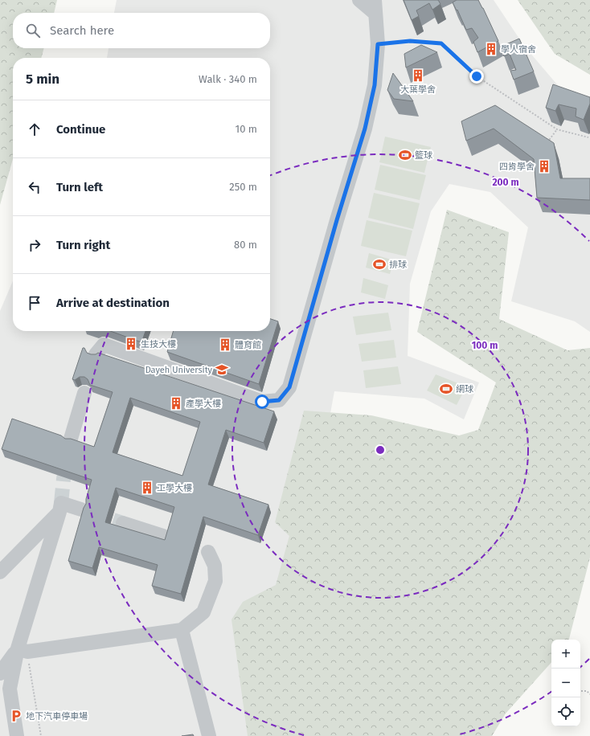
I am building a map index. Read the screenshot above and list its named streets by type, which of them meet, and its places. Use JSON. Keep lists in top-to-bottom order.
{
  "places": {
    "building": [
      "學人宿舍",
      "大葉學舍",
      "四肯學舍",
      "生技大樓",
      "體育館",
      "產學大樓",
      "工學大樓"
    ],
    "sports": ["籃球", "排球", "網球"],
    "school or university": ["Dayeh University"],
    "parking": ["地下汽車停車場"]
  },
  "page": {
    "search": "Search here",
    "heading": ["5 min", "Walk · 340 m"],
    "list": [
      ["Continue", "10 m"],
      ["Turn left", "250 m"],
      ["Turn right", "80 m"],
      "Arrive at destination"
    ],
    "map_buttons": ["+", "−"]
  },
  "rings": ["200 m", "100 m"]
}
